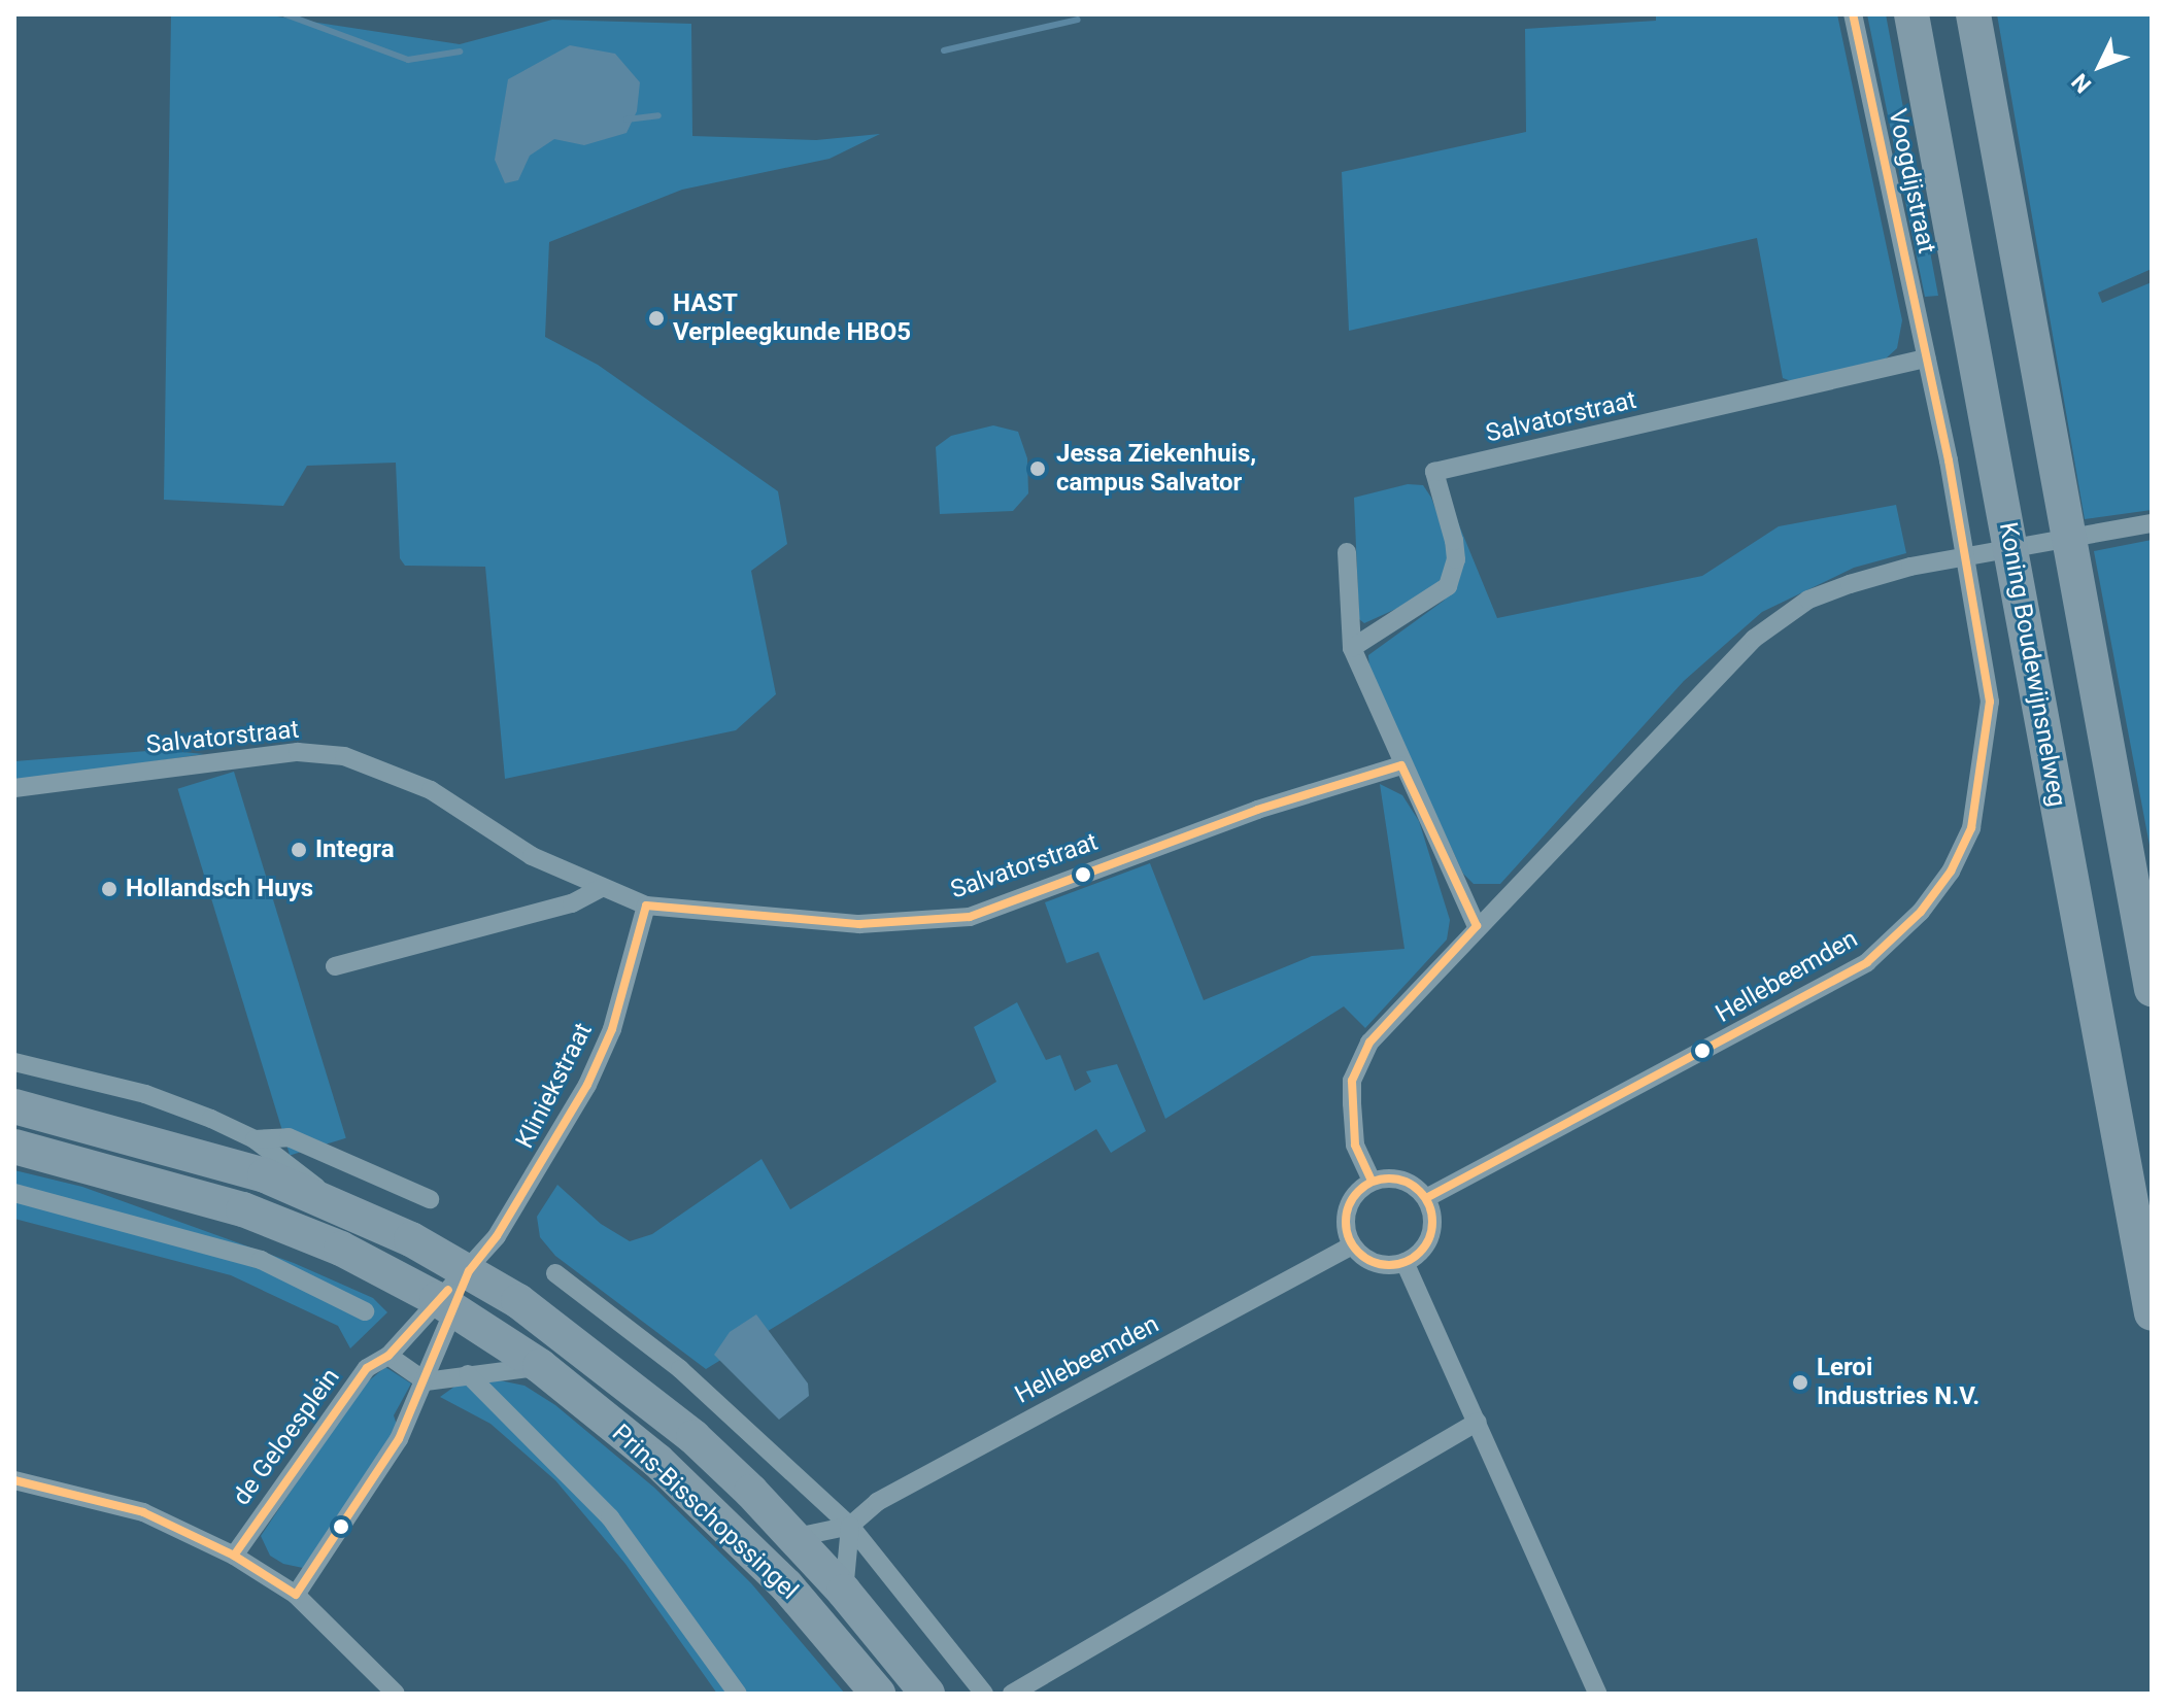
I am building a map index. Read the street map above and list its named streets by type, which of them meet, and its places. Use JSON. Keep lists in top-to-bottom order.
{
  "streets": {
    "highway": ["Koning Boudewijnsnelweg", "Prins-Bisschopssingel"],
    "street": [
      "Voogdijstraat",
      "Salvatorstraat",
      "Hellebeemden",
      "Kliniekstraat",
      "de Geloesplein"
    ]
  },
  "crossings": [
    ["Voogdijstraat", "Salvatorstraat"],
    ["Voogdijstraat", "Hellebeemden"],
    ["Salvatorstraat", "Hellebeemden"],
    ["Salvatorstraat", "Kliniekstraat"],
    ["Hellebeemden", "Prins-Bisschopssingel"],
    ["Kliniekstraat", "de Geloesplein"],
    ["Kliniekstraat", "Prins-Bisschopssingel"],
    ["de Geloesplein", "Prins-Bisschopssingel"]
  ],
  "places": [
    "HAST Verpleegkunde HBO5",
    "Jessa Ziekenhuis, campus Salvator",
    "Integra",
    "Hollandsch Huys",
    "Leroi Industries N.V."
  ],
  "north": "bottom left"
}
